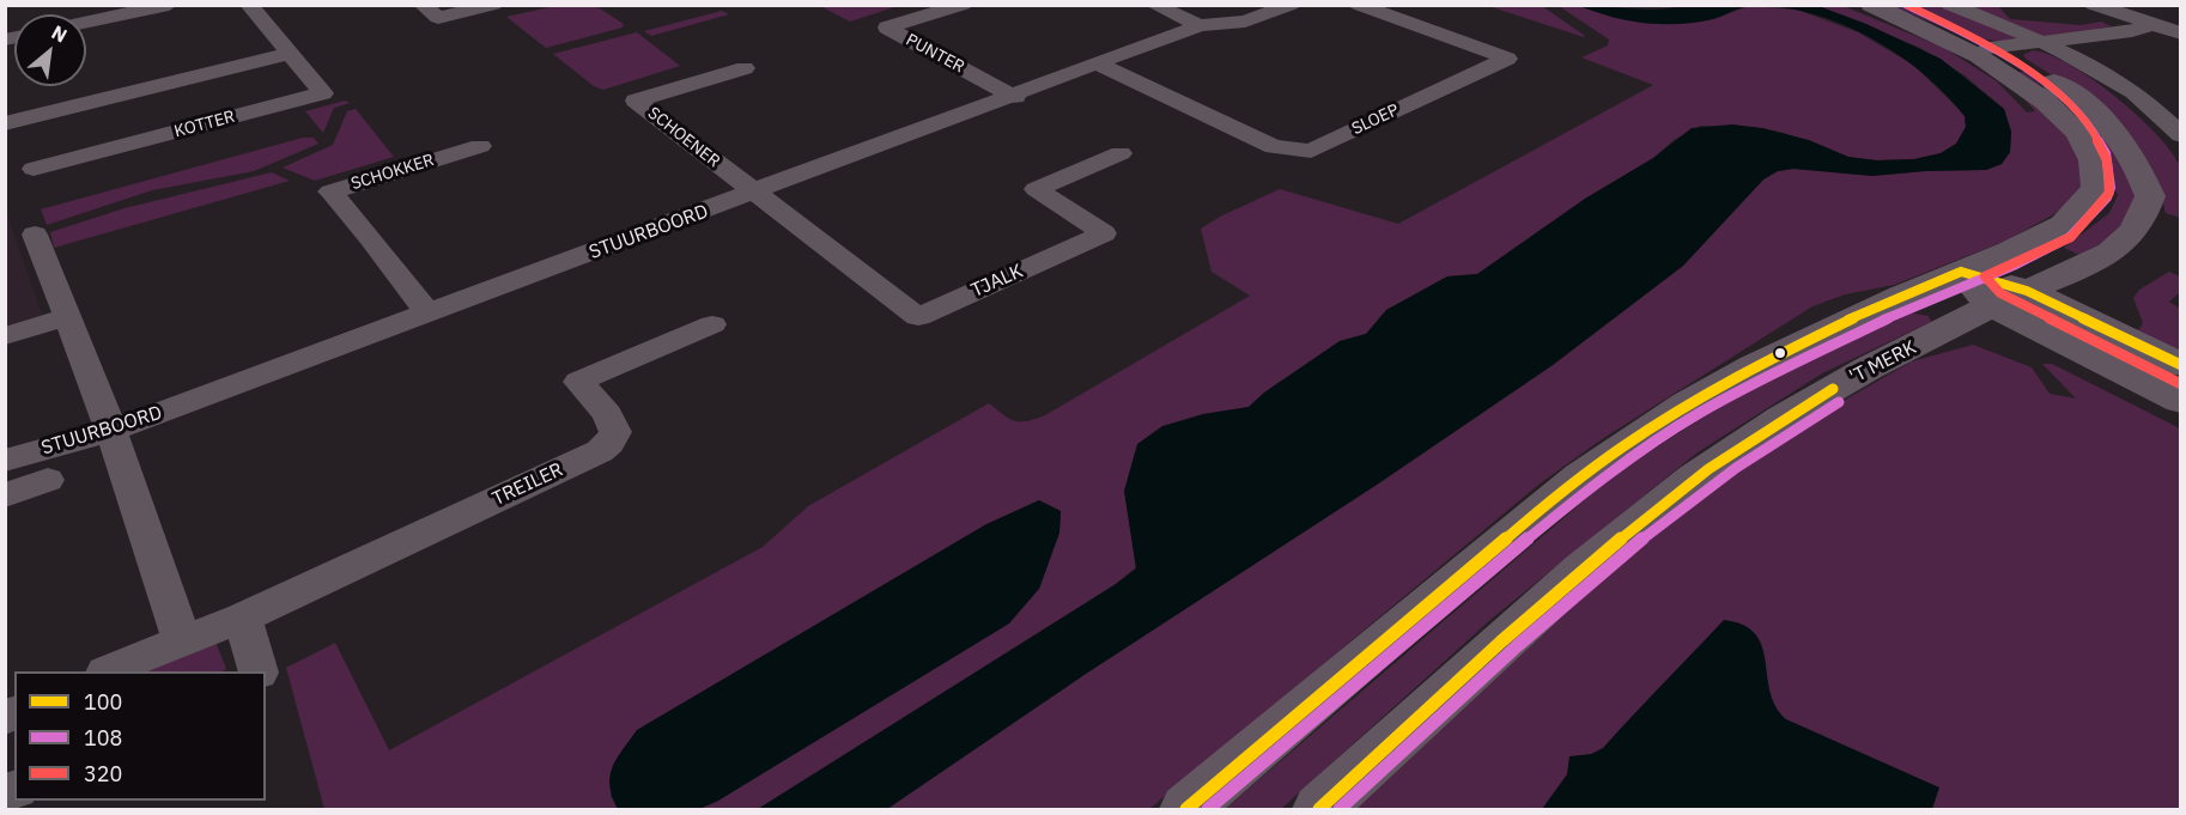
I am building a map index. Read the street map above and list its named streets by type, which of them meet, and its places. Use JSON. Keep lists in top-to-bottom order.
{
  "streets": {
    "main road": ["'T MERK"],
    "street": [
      "PUNTER",
      "SLOEP",
      "KOTTER",
      "SCHOENER",
      "SCHOKKER",
      "STUURBOORD",
      "TJALK",
      "TREILER"
    ]
  },
  "crossings": [
    ["PUNTER", "STUURBOORD"],
    ["SLOEP", "STUURBOORD"],
    ["SCHOENER", "STUURBOORD"],
    ["SCHOENER", "TJALK"],
    ["SCHOKKER", "STUURBOORD"],
    ["STUURBOORD", "TJALK"]
  ],
  "lines": ["transit line 108", "transit line 320", "transit line 100"],
  "legend": ["100", "108", "320"],
  "north": "top right"
}
